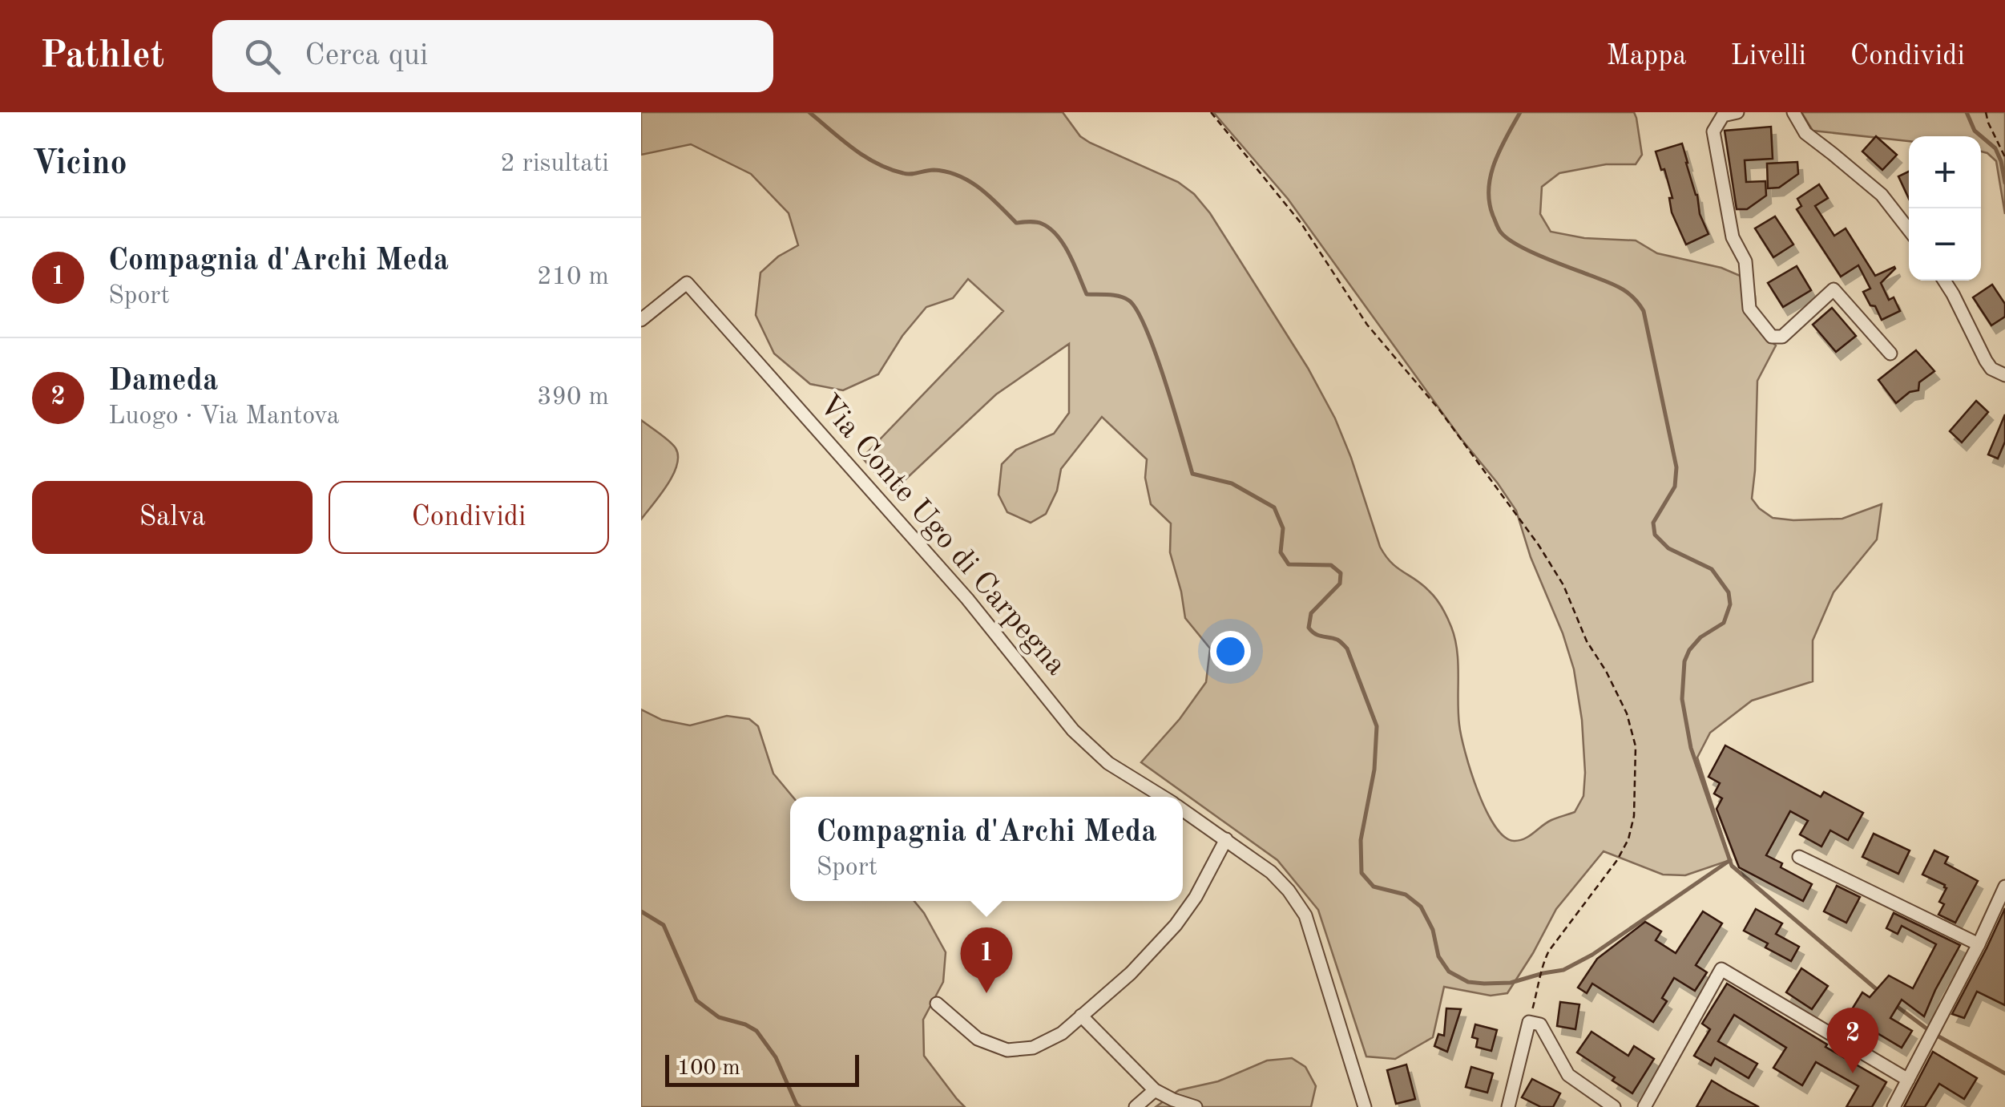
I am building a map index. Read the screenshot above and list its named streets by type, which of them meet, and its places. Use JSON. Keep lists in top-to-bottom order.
{
  "streets": {
    "street": ["Via Conte Ugo di Carpegna"]
  },
  "scale_bar": "100 m",
  "page": {
    "header": "Pathlet",
    "search": "Cerca qui",
    "nav": ["Mappa", "Livelli", "Condividi"],
    "heading": ["Vicino", "2 risultati"],
    "map_buttons": ["+", "−"],
    "list": [
      {
        "mark": "1",
        "name": "Compagnia d'Archi Meda",
        "note": "Sport",
        "value": "210 m"
      },
      {
        "mark": "2",
        "name": "Dameda",
        "note": "Luogo · Via Mantova",
        "value": "390 m"
      }
    ],
    "buttons": ["Salva", "Condividi"],
    "popup": ["Compagnia d'Archi Meda", "Sport"],
    "pins": ["1", "2"],
    "scale": "100 m"
  }
}
